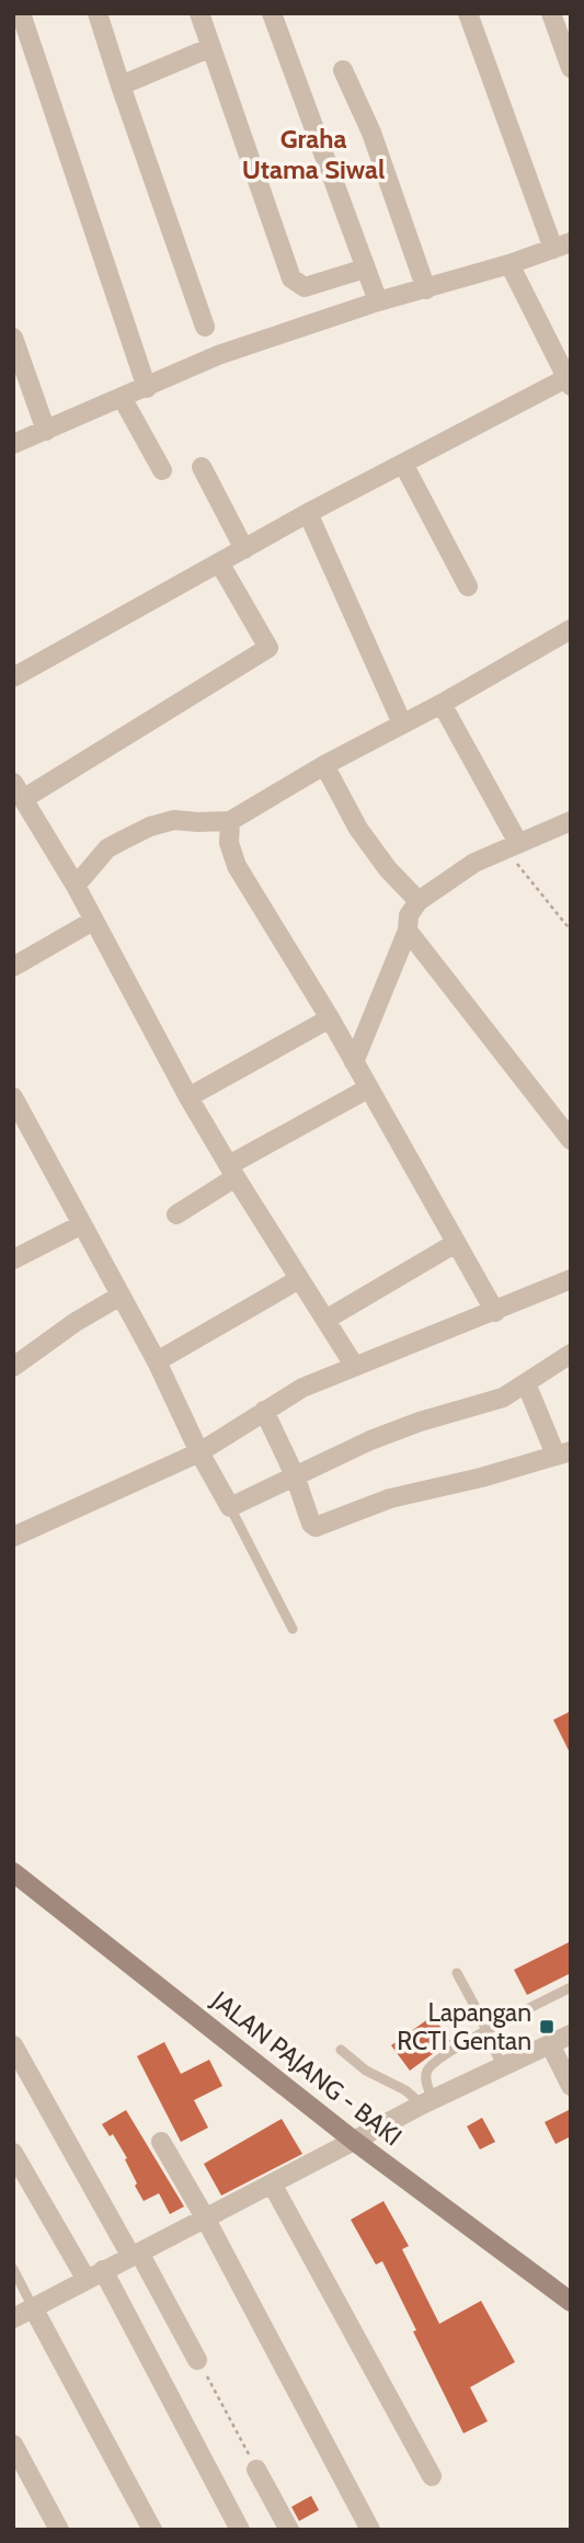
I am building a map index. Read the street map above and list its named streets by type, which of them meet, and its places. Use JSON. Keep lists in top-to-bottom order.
{
  "streets": {
    "main road": ["JALAN PAJANG - BAKI"]
  },
  "districts": ["Graha Utama Siwal"],
  "places": {
    "transit": ["Lapangan RCTI Gentan"]
  }
}
